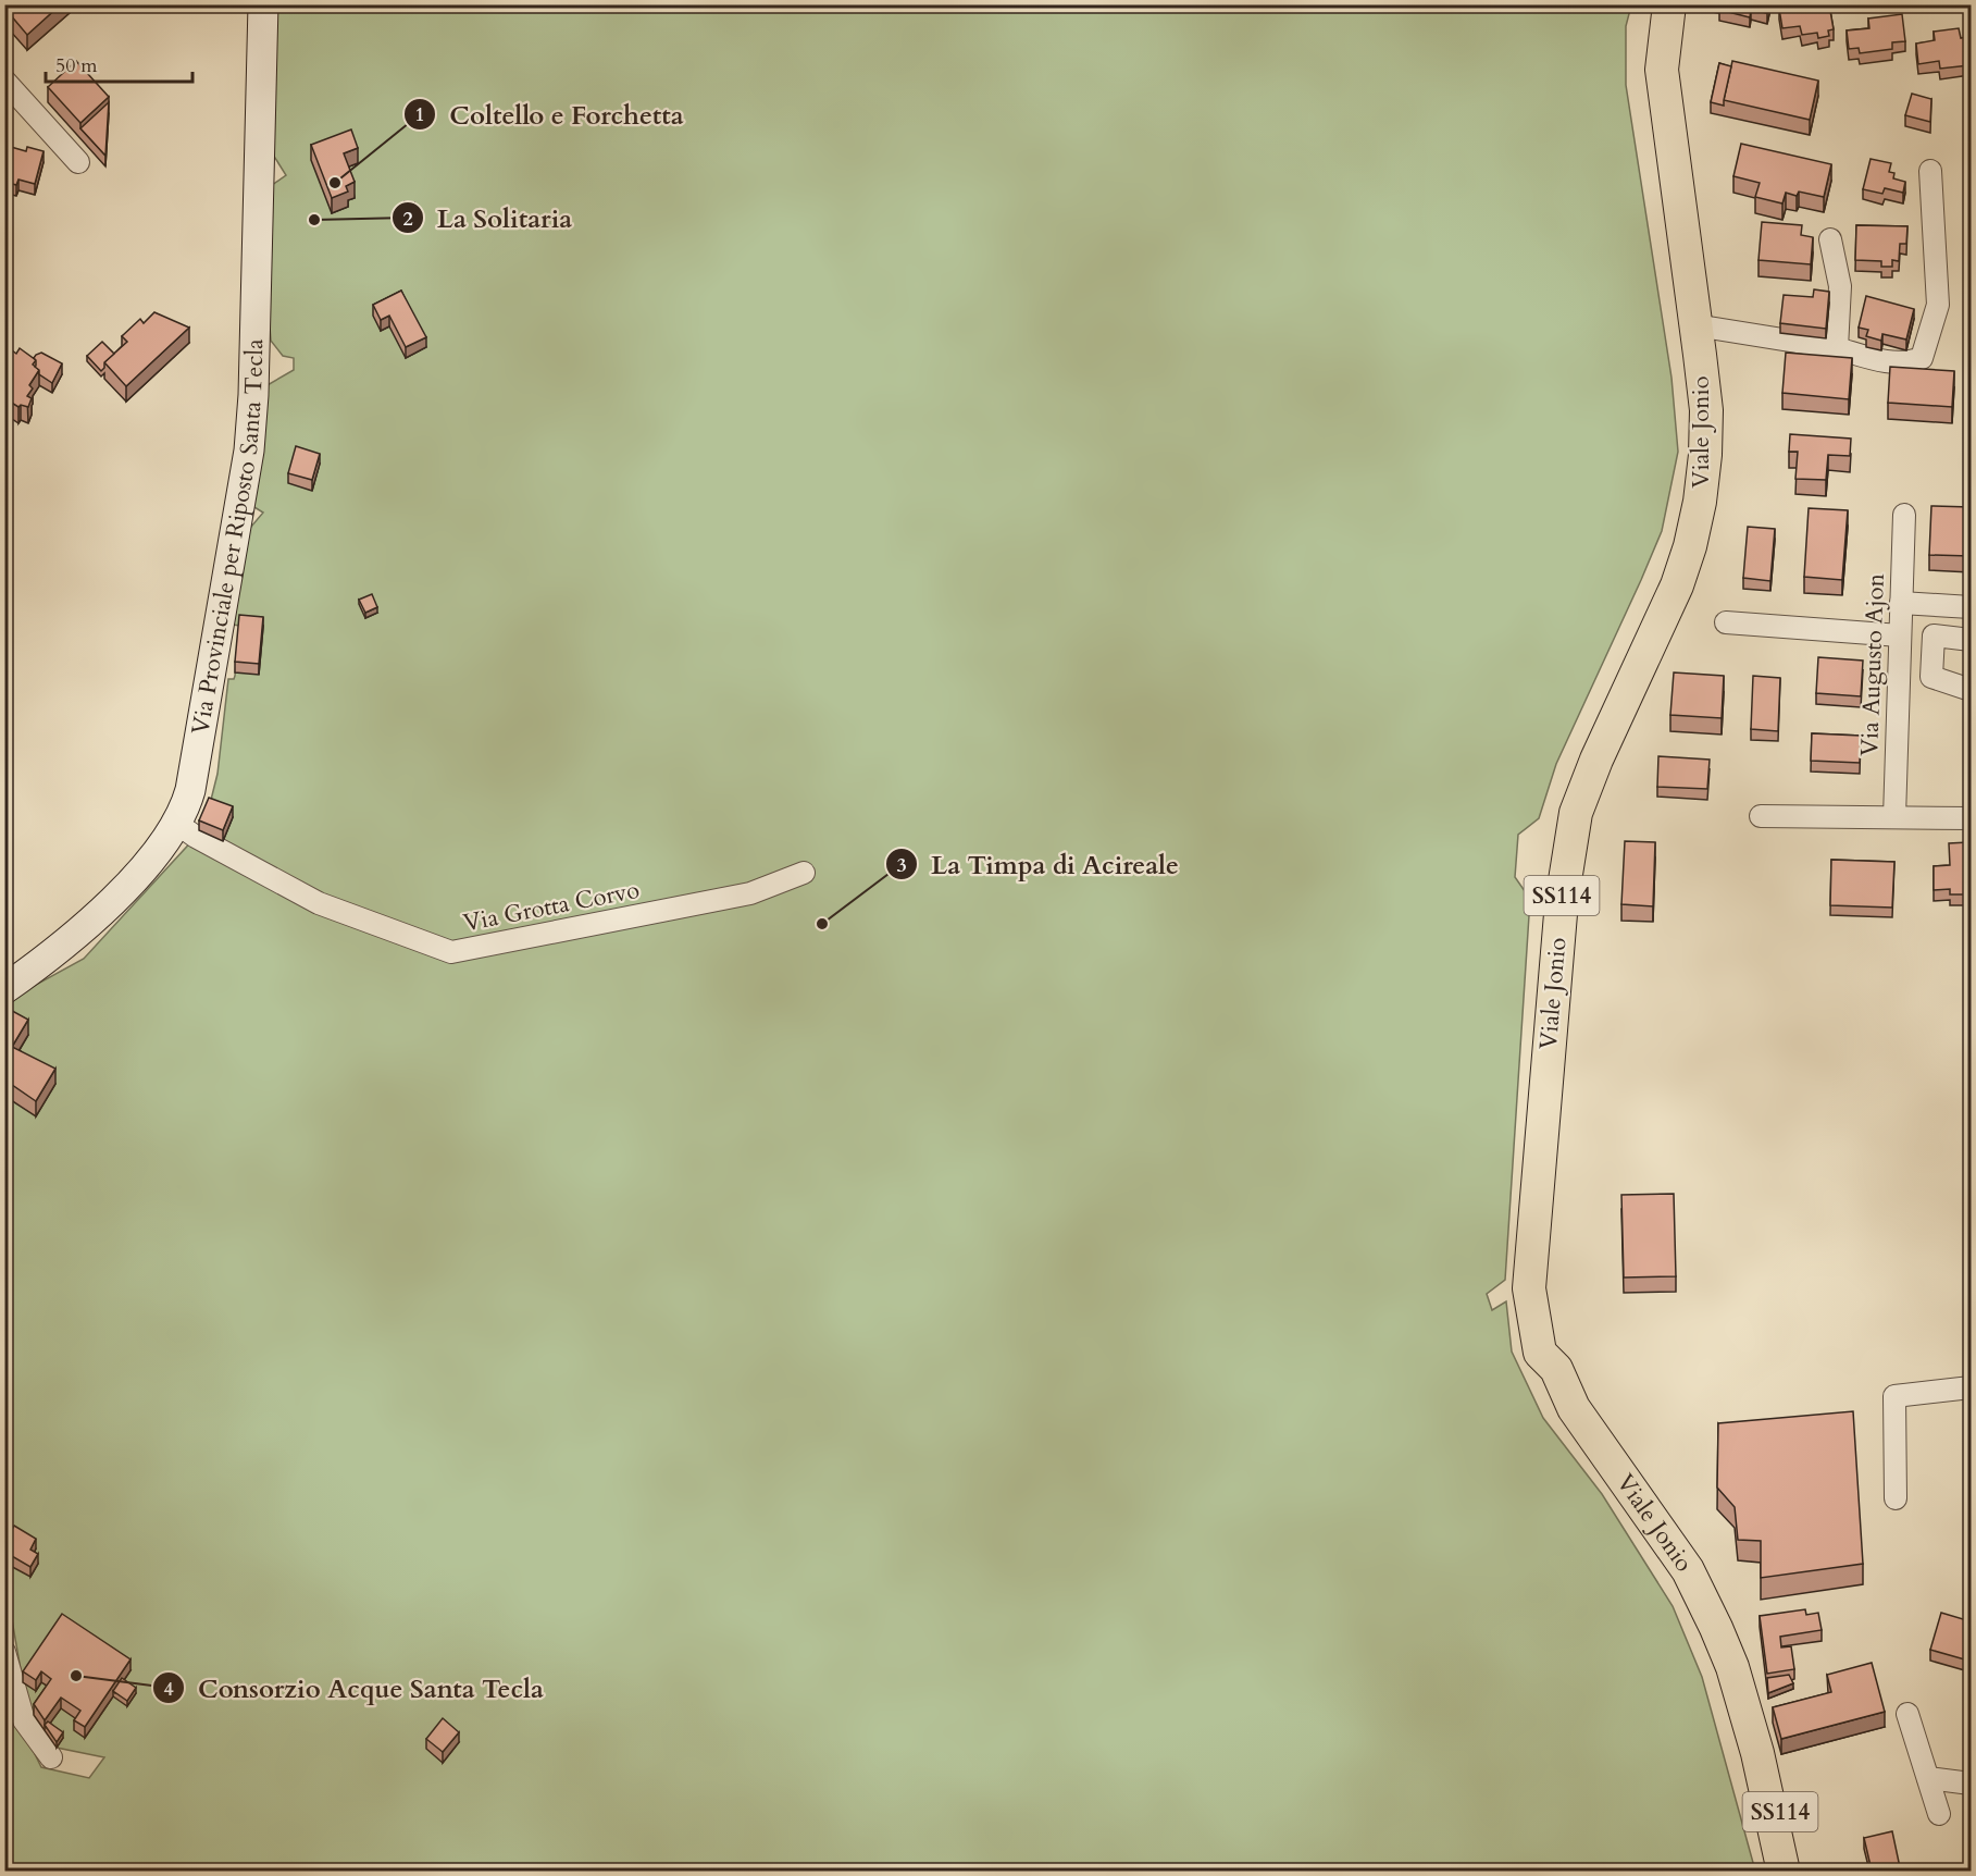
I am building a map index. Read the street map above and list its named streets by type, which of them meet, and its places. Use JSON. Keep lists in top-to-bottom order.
{
  "streets": {
    "main road": ["Viale Jonio", "SS114"],
    "street": ["Via Provinciale per Riposto Santa Tecla", "Via Augusto Ajon", "Via Grotta Corvo"]
  },
  "crossings": [
    ["Via Provinciale per Riposto Santa Tecla", "Via Grotta Corvo"]
  ],
  "places": [
    "Coltello e Forchetta",
    "La Solitaria",
    "La Timpa di Acireale",
    "Consorzio Acque Santa Tecla"
  ],
  "scale_bar": "50 m"
}
